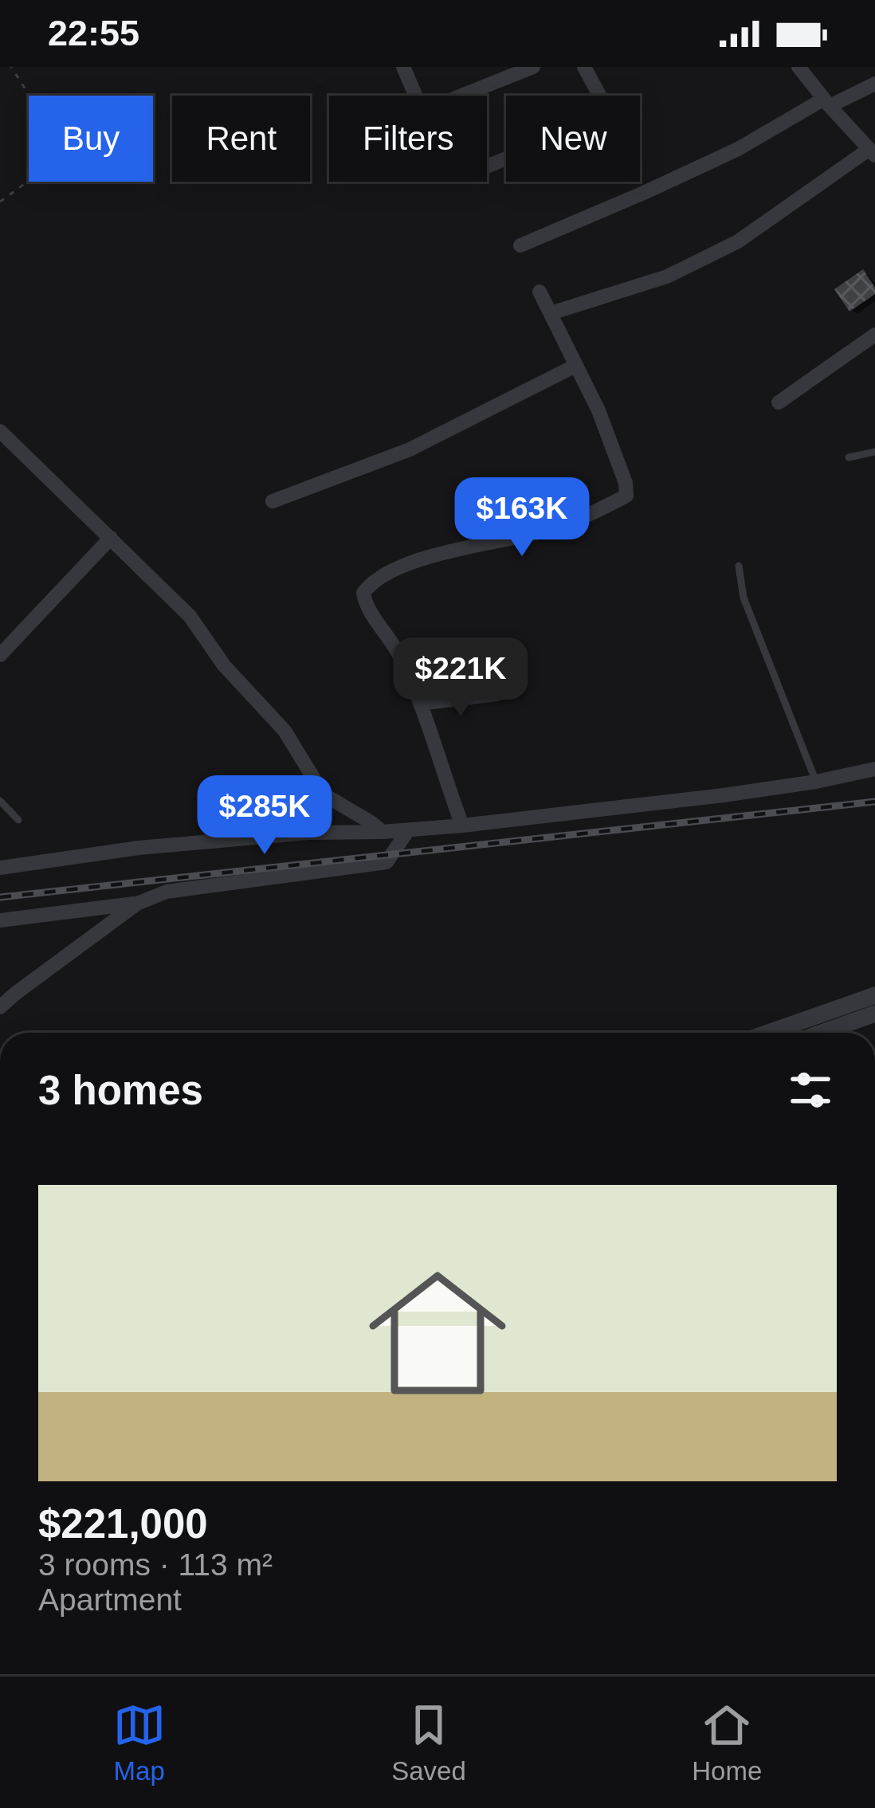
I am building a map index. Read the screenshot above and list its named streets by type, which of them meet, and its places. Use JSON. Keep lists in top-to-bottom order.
{
  "page": {
    "status": "22:55",
    "chip": [
      "Buy",
      "Rent",
      "Filters",
      "New"
    ],
    "price": ["$163K", "$221K", "$285K"],
    "heading": "3 homes",
    "list": [
      {
        "name": "$221,000",
        "note": "3 rooms · 113 m² · Apartment"
      }
    ],
    "tabs": ["Map", "Saved", "Home"]
  }
}
